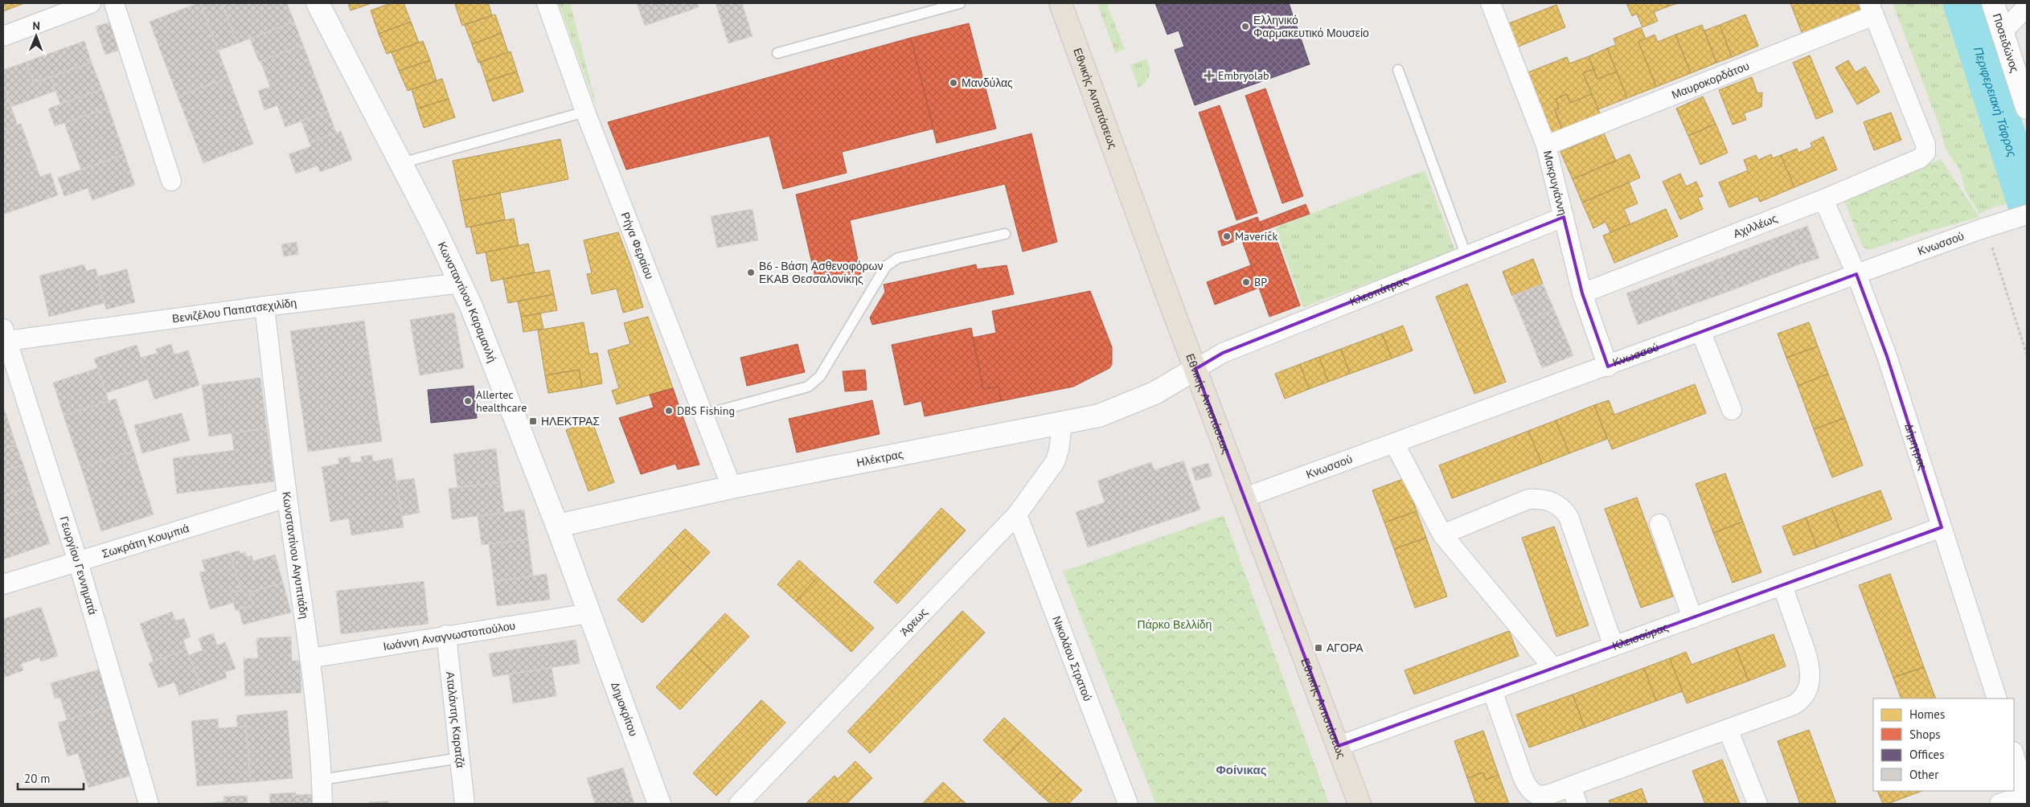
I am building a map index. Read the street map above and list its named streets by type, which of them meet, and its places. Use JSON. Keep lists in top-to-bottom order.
{
  "streets": {
    "main road": [
      "Ποσειδώνος",
      "Εθνικής Αντιστάσεως",
      "Κωνσταντίνου Καραμανλή",
      "Ηλέκτρας",
      "Δημοκρίτου"
    ],
    "street": [
      "Μαυροκορδάτου",
      "Μακρυγιάννη",
      "Αχιλλέως",
      "Κνωσσού",
      "Ρήγα Φεραίου",
      "Κλεοπάτρας",
      "Βενιζέλου Παπατσεχιλίδη",
      "Δήμητρας",
      "Σωκράτη Κουμπιά",
      "Κωνσταντίνου Αιγυπτιάδη",
      "Γεωργίου Γεννηματά",
      "Άρεως",
      "Ιωάννη Αναγνωστοπούλου",
      "Κλεισούρας",
      "Νικολάου Στρατού",
      "Αταλάντης Καρατζά"
    ]
  },
  "crossings": [
    ["Μαυροκορδάτου", "Μακρυγιάννη"],
    ["Μαυροκορδάτου", "Αχιλλέως"],
    ["Εθνικής Αντιστάσεως", "Κνωσσού"],
    ["Εθνικής Αντιστάσεως", "Κλεοπάτρας"],
    ["Εθνικής Αντιστάσεως", "Ηλέκτρας"],
    ["Εθνικής Αντιστάσεως", "Κλεισούρας"],
    ["Μακρυγιάννη", "Αχιλλέως"],
    ["Μακρυγιάννη", "Κνωσσού"],
    ["Μακρυγιάννη", "Κλεοπάτρας"],
    ["Αχιλλέως", "Δήμητρας"],
    ["Κνωσσού", "Δήμητρας"],
    ["Ρήγα Φεραίου", "Ηλέκτρας"],
    ["Κλεοπάτρας", "Ηλέκτρας"],
    ["Κωνσταντίνου Καραμανλή", "Βενιζέλου Παπατσεχιλίδη"],
    ["Κωνσταντίνου Καραμανλή", "Ηλέκτρας"],
    ["Κωνσταντίνου Καραμανλή", "Ιωάννη Αναγνωστοπούλου"],
    ["Κωνσταντίνου Καραμανλή", "Δημοκρίτου"],
    ["Βενιζέλου Παπατσεχιλίδη", "Κωνσταντίνου Αιγυπτιάδη"],
    ["Βενιζέλου Παπατσεχιλίδη", "Γεωργίου Γεννηματά"],
    ["Δήμητρας", "Κλεισούρας"],
    ["Ηλέκτρας", "Άρεως"],
    ["Σωκράτη Κουμπιά", "Κωνσταντίνου Αιγυπτιάδη"],
    ["Σωκράτη Κουμπιά", "Γεωργίου Γεννηματά"],
    ["Κωνσταντίνου Αιγυπτιάδη", "Ιωάννη Αναγνωστοπούλου"],
    ["Άρεως", "Νικολάου Στρατού"],
    ["Ιωάννη Αναγνωστοπούλου", "Δημοκρίτου"],
    ["Ιωάννη Αναγνωστοπούλου", "Αταλάντης Καρατζά"]
  ],
  "districts": ["Φοίνικας"],
  "water": ["Περιφερειακή Τάφρος"],
  "parks": ["Πάρκο Βελλίδη"],
  "places": {
    "other": [
      "Ελληνικό Φαρμακευτικό Μουσείο",
      "Μανδύλας",
      "Maverick",
      "Β6 - Βάση Ασθενοφόρων ΕΚΑΒ Θεσσαλονίκης",
      "BP",
      "Allertec healthcare",
      "DBS Fishing"
    ],
    "health": ["Embryolab"],
    "transit": ["ΗΛΕΚΤΡΑΣ", "ΑΓΟΡΑ"]
  },
  "legend": [
    "Homes",
    "Shops",
    "Offices",
    "Other"
  ],
  "scale_bar": "20 m",
  "north": "top"
}
